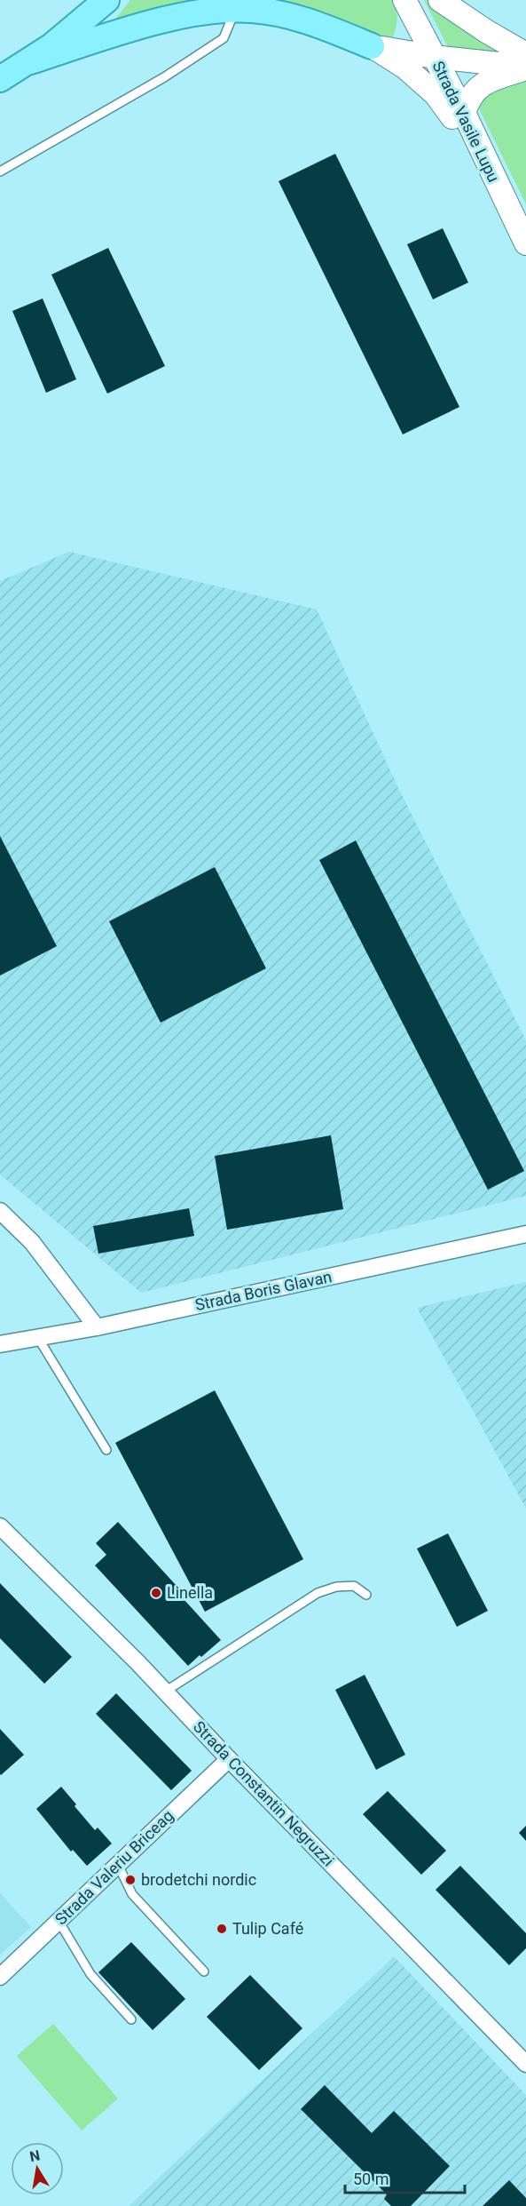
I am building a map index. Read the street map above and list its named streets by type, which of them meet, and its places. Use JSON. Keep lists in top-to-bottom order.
{
  "streets": {
    "main road": ["Strada Vasile Lupu"],
    "street": ["Strada Boris Glavan", "Strada Constantin Negruzzi", "Strada Valeriu Briceag"]
  },
  "crossings": [
    ["Strada Constantin Negruzzi", "Strada Valeriu Briceag"]
  ],
  "places": ["Linella", "brodetchi nordic", "Tulip Café"],
  "scale_bar": "50 m",
  "north": "top"
}
